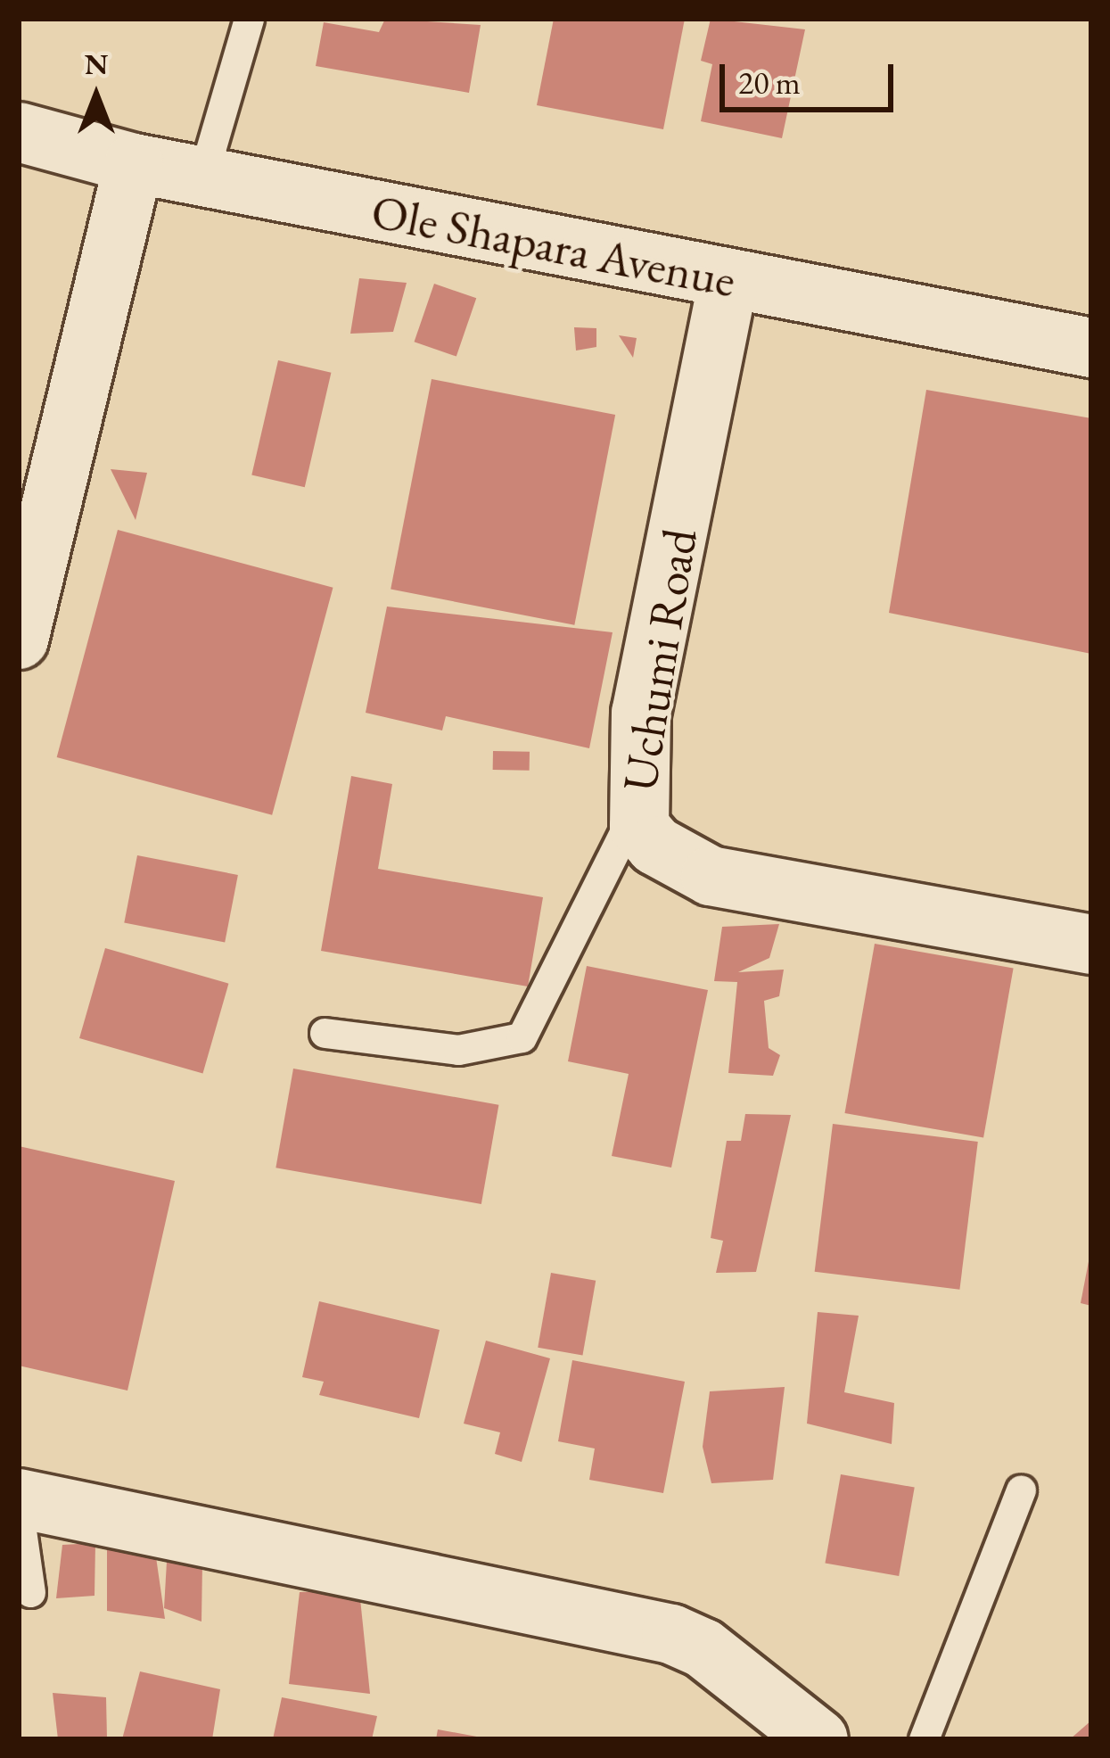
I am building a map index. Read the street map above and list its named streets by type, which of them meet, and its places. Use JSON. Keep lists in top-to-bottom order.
{
  "streets": {
    "street": ["Ole Shapara Avenue", "Uchumi Road"]
  },
  "crossings": [
    ["Ole Shapara Avenue", "Uchumi Road"]
  ],
  "scale_bar": "20 m",
  "north": "top"
}
